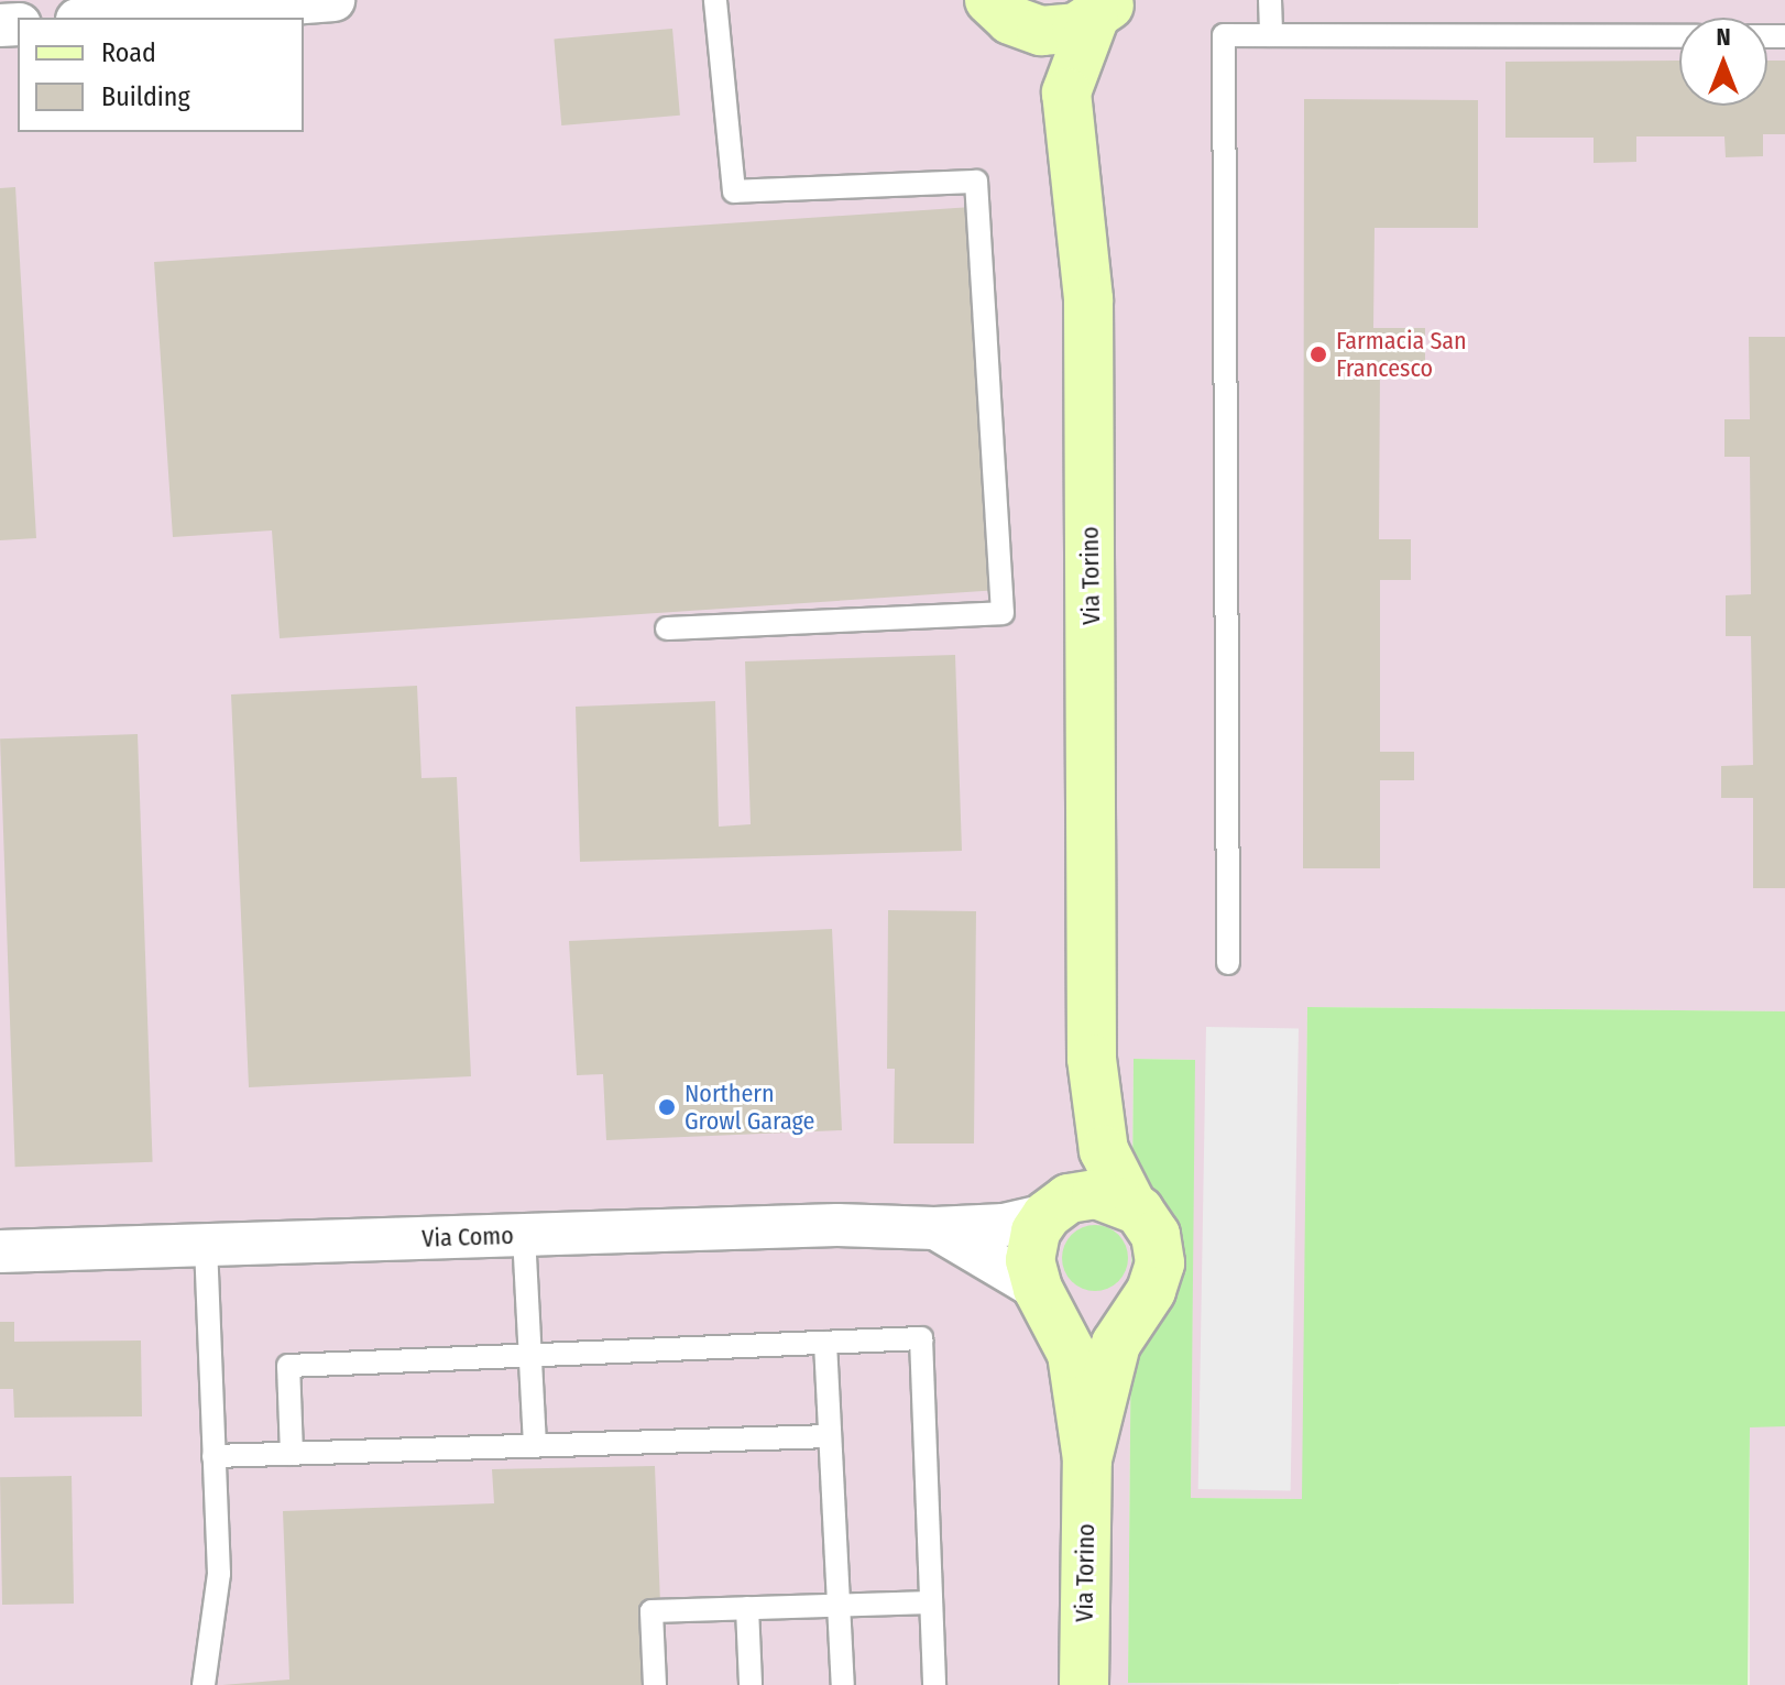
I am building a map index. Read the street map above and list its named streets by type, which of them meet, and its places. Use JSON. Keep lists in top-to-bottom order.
{
  "streets": {
    "street": ["Via Torino", "Via Como"]
  },
  "crossings": [
    ["Via Torino", "Via Como"]
  ],
  "places": ["Farmacia San Francesco", "Northern Growl Garage"],
  "legend": ["Road", "Building"],
  "north": "top"
}
